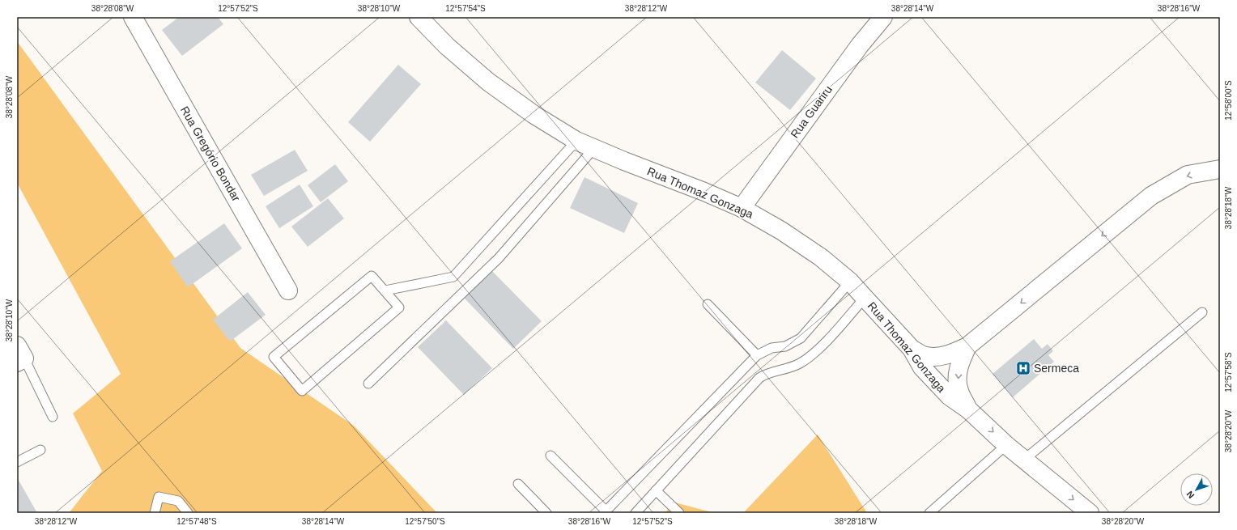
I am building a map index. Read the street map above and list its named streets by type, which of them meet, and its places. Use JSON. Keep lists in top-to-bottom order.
{
  "streets": {
    "main road": ["Rua Guariru", "Rua Gregório Bondar", "Rua Thomaz Gonzaga"]
  },
  "crossings": [
    ["Rua Guariru", "Rua Thomaz Gonzaga"]
  ],
  "places": {
    "hospital": ["Sermeca"]
  },
  "north": "bottom left",
  "coordinates": [
    "38°28'08\"W",
    "12°57'52\"S",
    "38°28'10\"W",
    "12°57'54\"S",
    "38°28'12\"W",
    "38°28'14\"W",
    "38°28'16\"W",
    "12°58'00\"S",
    "38°28'18\"W",
    "12°57'58\"S",
    "38°28'20\"W",
    "12°57'48\"S",
    "12°57'50\"S"
  ]
}
